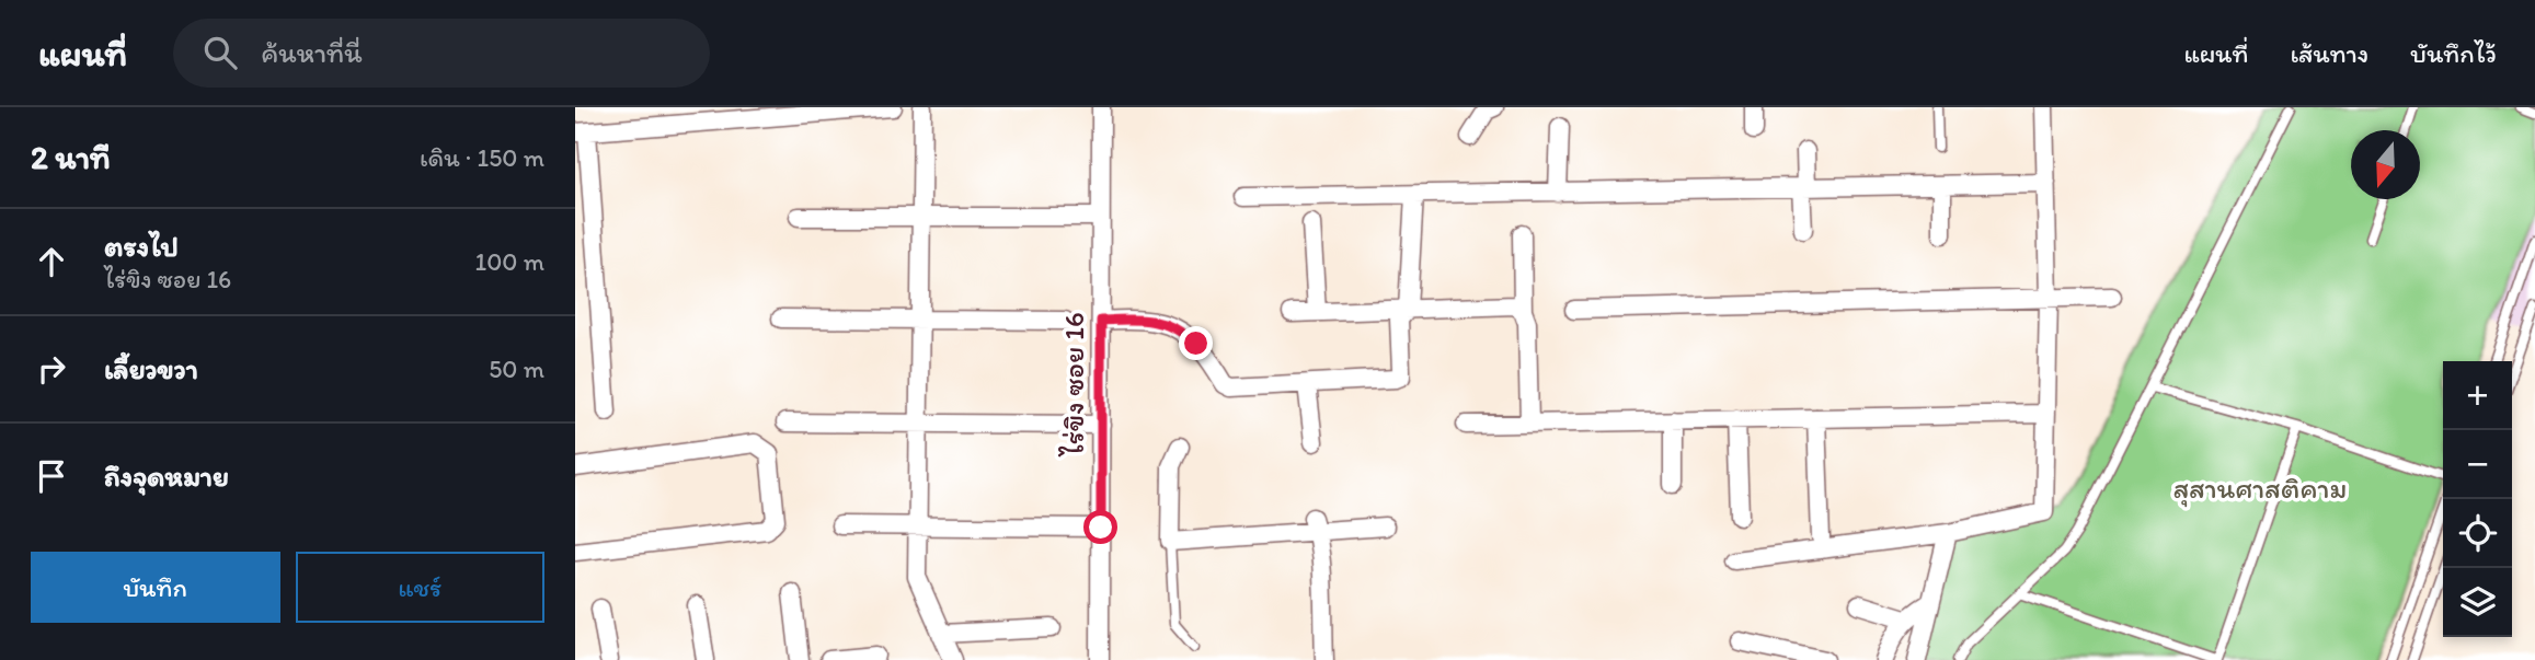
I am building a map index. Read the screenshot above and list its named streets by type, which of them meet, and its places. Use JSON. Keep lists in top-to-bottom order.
{
  "streets": {
    "street": ["ไร่ขิง ซอย 16"]
  },
  "parks": ["สุสานศาสติคาม"],
  "north": "bottom",
  "page": {
    "header": "แผนที่",
    "search": "ค้นหาที่นี่",
    "nav": ["แผนที่", "เส้นทาง", "บันทึกไว้"],
    "heading": ["2 นาที", "เดิน · 150 m"],
    "list": [
      ["ตรงไป", "ไร่ขิง ซอย 16", "100 m"],
      ["เลี้ยวขวา", "50 m"],
      "ถึงจุดหมาย"
    ],
    "map_buttons": ["+", "−"],
    "buttons": ["บันทึก", "แชร์"]
  }
}
